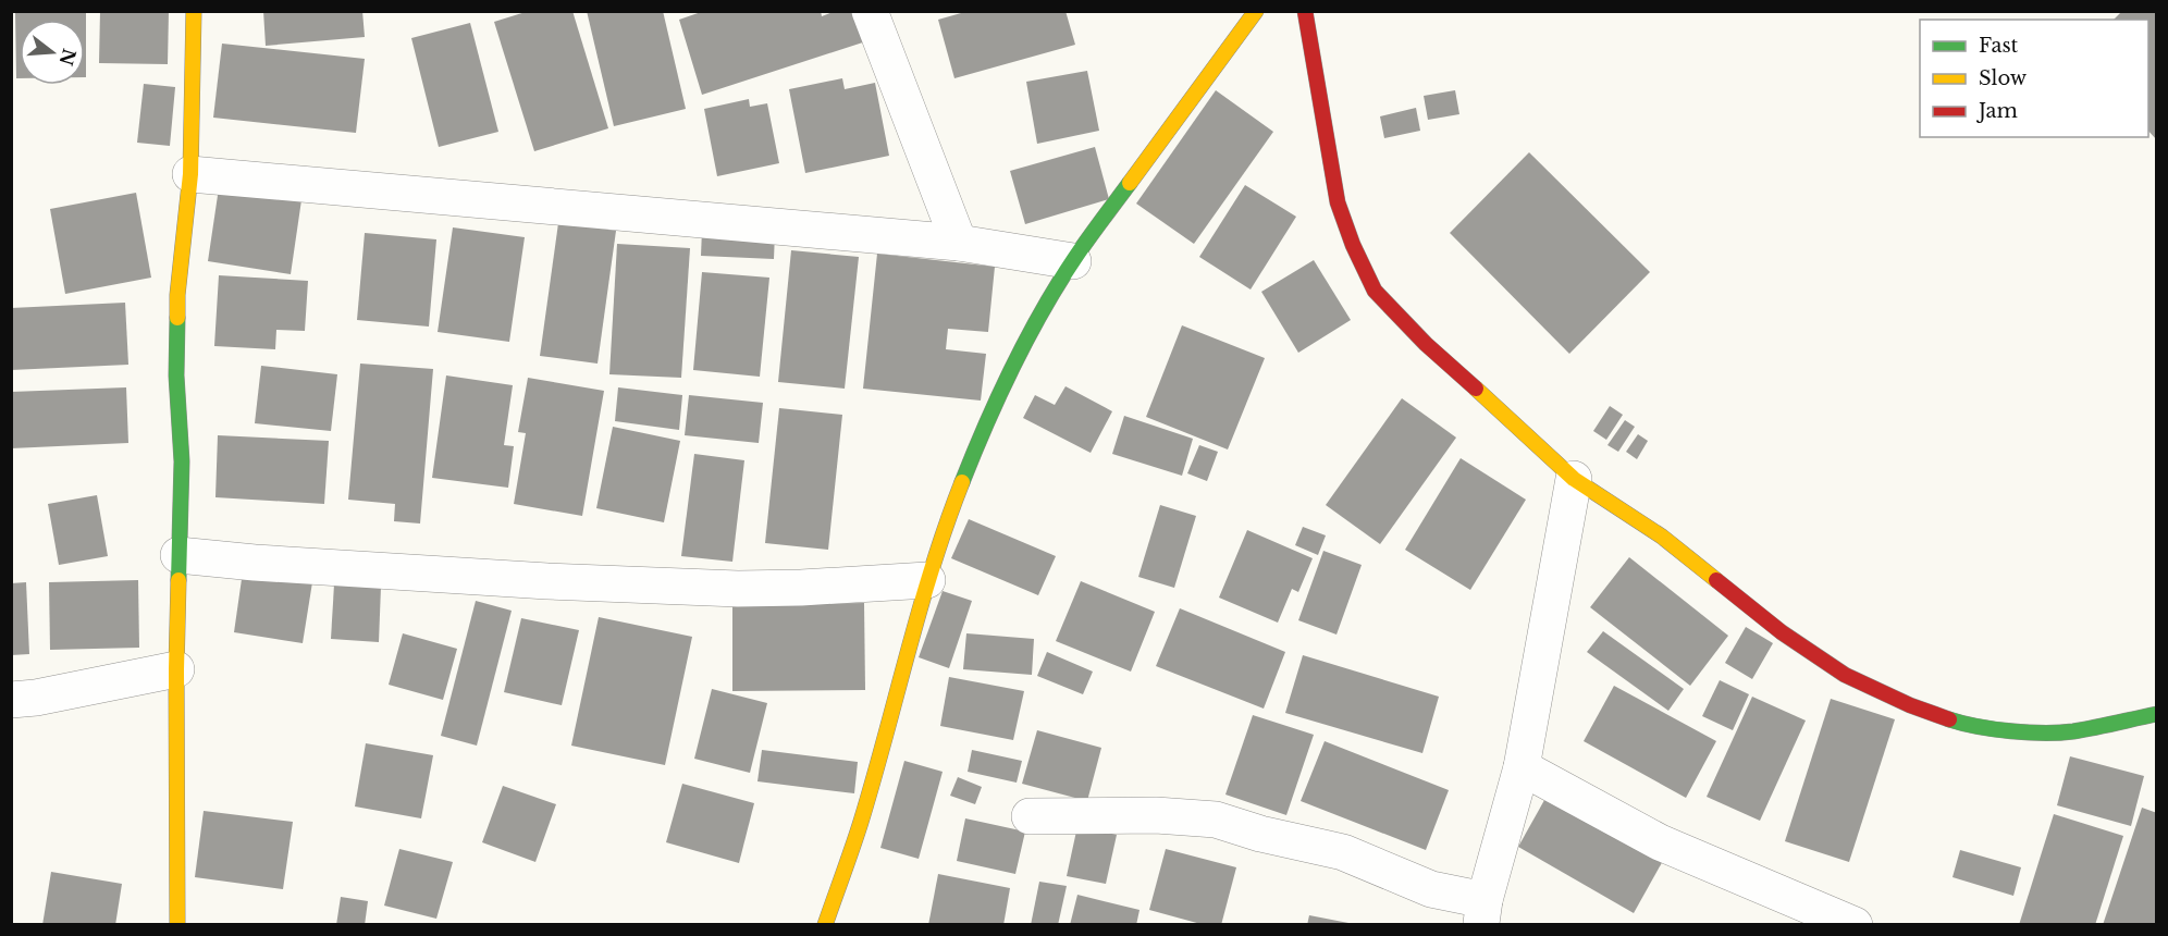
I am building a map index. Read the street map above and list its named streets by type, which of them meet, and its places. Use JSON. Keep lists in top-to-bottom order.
{
  "legend": ["Fast", "Slow", "Jam"],
  "north": "right"
}
